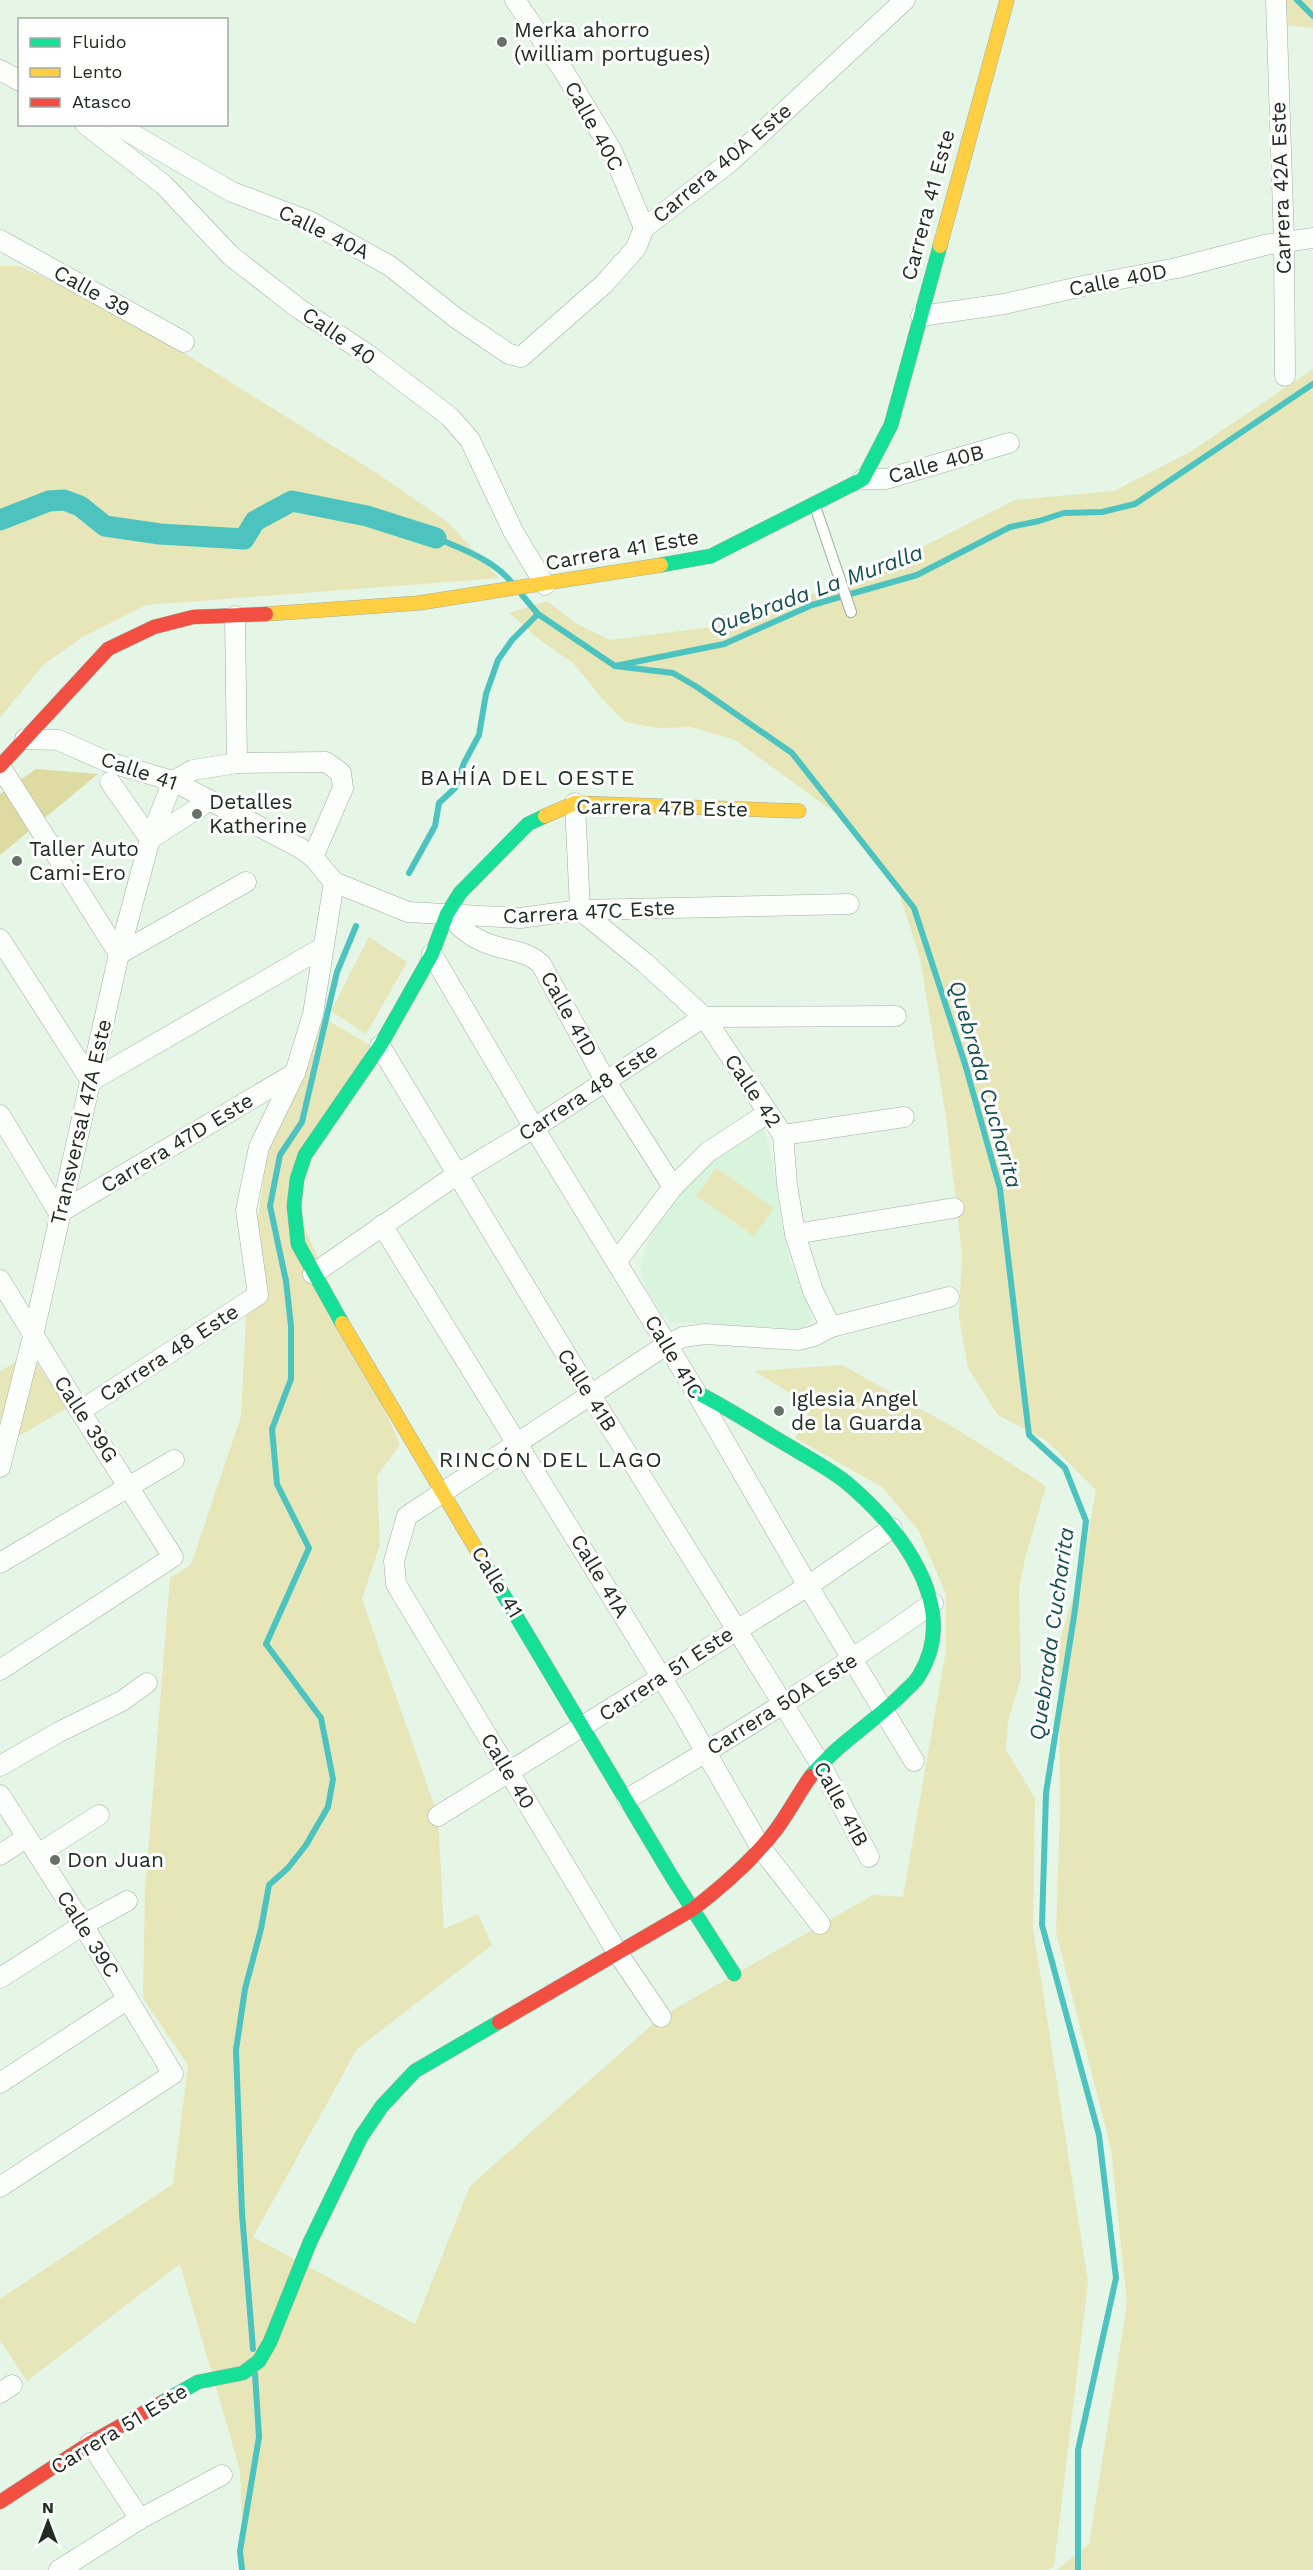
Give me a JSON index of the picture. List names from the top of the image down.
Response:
{
  "streets": {
    "street": [
      "Calle 40C",
      "Carrera 40A Este",
      "Carrera 42A Este",
      "Carrera 41 Este",
      "Calle 40A",
      "Calle 40D",
      "Calle 39",
      "Calle 40",
      "Calle 40B",
      "Calle 41",
      "Carrera 47B Este",
      "Carrera 47C Este",
      "Calle 41D",
      "Calle 42",
      "Carrera 48 Este",
      "Transversal 47A Este",
      "Carrera 47D Este",
      "Calle 41C",
      "Calle 41B",
      "Calle 39G",
      "Calle 41A",
      "Carrera 51 Este",
      "Carrera 50A Este",
      "Calle 39C"
    ]
  },
  "crossings": [
    ["Calle 40C", "Carrera 40A Este"],
    ["Carrera 40A Este", "Calle 40A"],
    ["Carrera 42A Este", "Calle 40D"],
    ["Carrera 41 Este", "Calle 40D"],
    ["Carrera 41 Este", "Calle 40"],
    ["Carrera 41 Este", "Calle 40B"],
    ["Carrera 41 Este", "Calle 41"],
    ["Calle 40", "Calle 41"],
    ["Calle 40", "Carrera 51 Este"],
    ["Calle 41", "Carrera 47C Este"],
    ["Calle 41", "Carrera 48 Este"],
    ["Calle 41", "Transversal 47A Este"],
    ["Calle 41", "Calle 41B"],
    ["Calle 41", "Carrera 51 Este"],
    ["Calle 41", "Carrera 50A Este"],
    ["Carrera 47B Este", "Carrera 47C Este"],
    ["Carrera 47B Este", "Calle 41D"],
    ["Carrera 47C Este", "Calle 41D"],
    ["Carrera 47C Este", "Calle 42"],
    ["Calle 41D", "Carrera 48 Este"],
    ["Calle 42", "Carrera 48 Este"],
    ["Carrera 48 Este", "Carrera 47D Este"],
    ["Carrera 48 Este", "Calle 41C"],
    ["Carrera 48 Este", "Calle 41B"],
    ["Carrera 48 Este", "Calle 39G"],
    ["Carrera 48 Este", "Calle 41A"],
    ["Transversal 47A Este", "Carrera 47D Este"],
    ["Transversal 47A Este", "Calle 39G"],
    ["Calle 41C", "Carrera 51 Este"],
    ["Calle 41C", "Carrera 50A Este"],
    ["Calle 41B", "Carrera 51 Este"],
    ["Calle 41B", "Carrera 50A Este"],
    ["Calle 41A", "Carrera 51 Este"],
    ["Calle 41A", "Carrera 50A Este"]
  ],
  "districts": ["BAHÍA DEL OESTE", "RINCÓN DEL LAGO"],
  "water": ["Quebrada La Muralla", "Quebrada Cucharita"],
  "places": [
    "Merka ahorro (william portugues)",
    "Detalles Katherine",
    "Taller Auto Cami-Ero",
    "Iglesia Angel de la Guarda",
    "Don Juan"
  ],
  "legend": ["Fluido", "Lento", "Atasco"],
  "north": "top"
}
